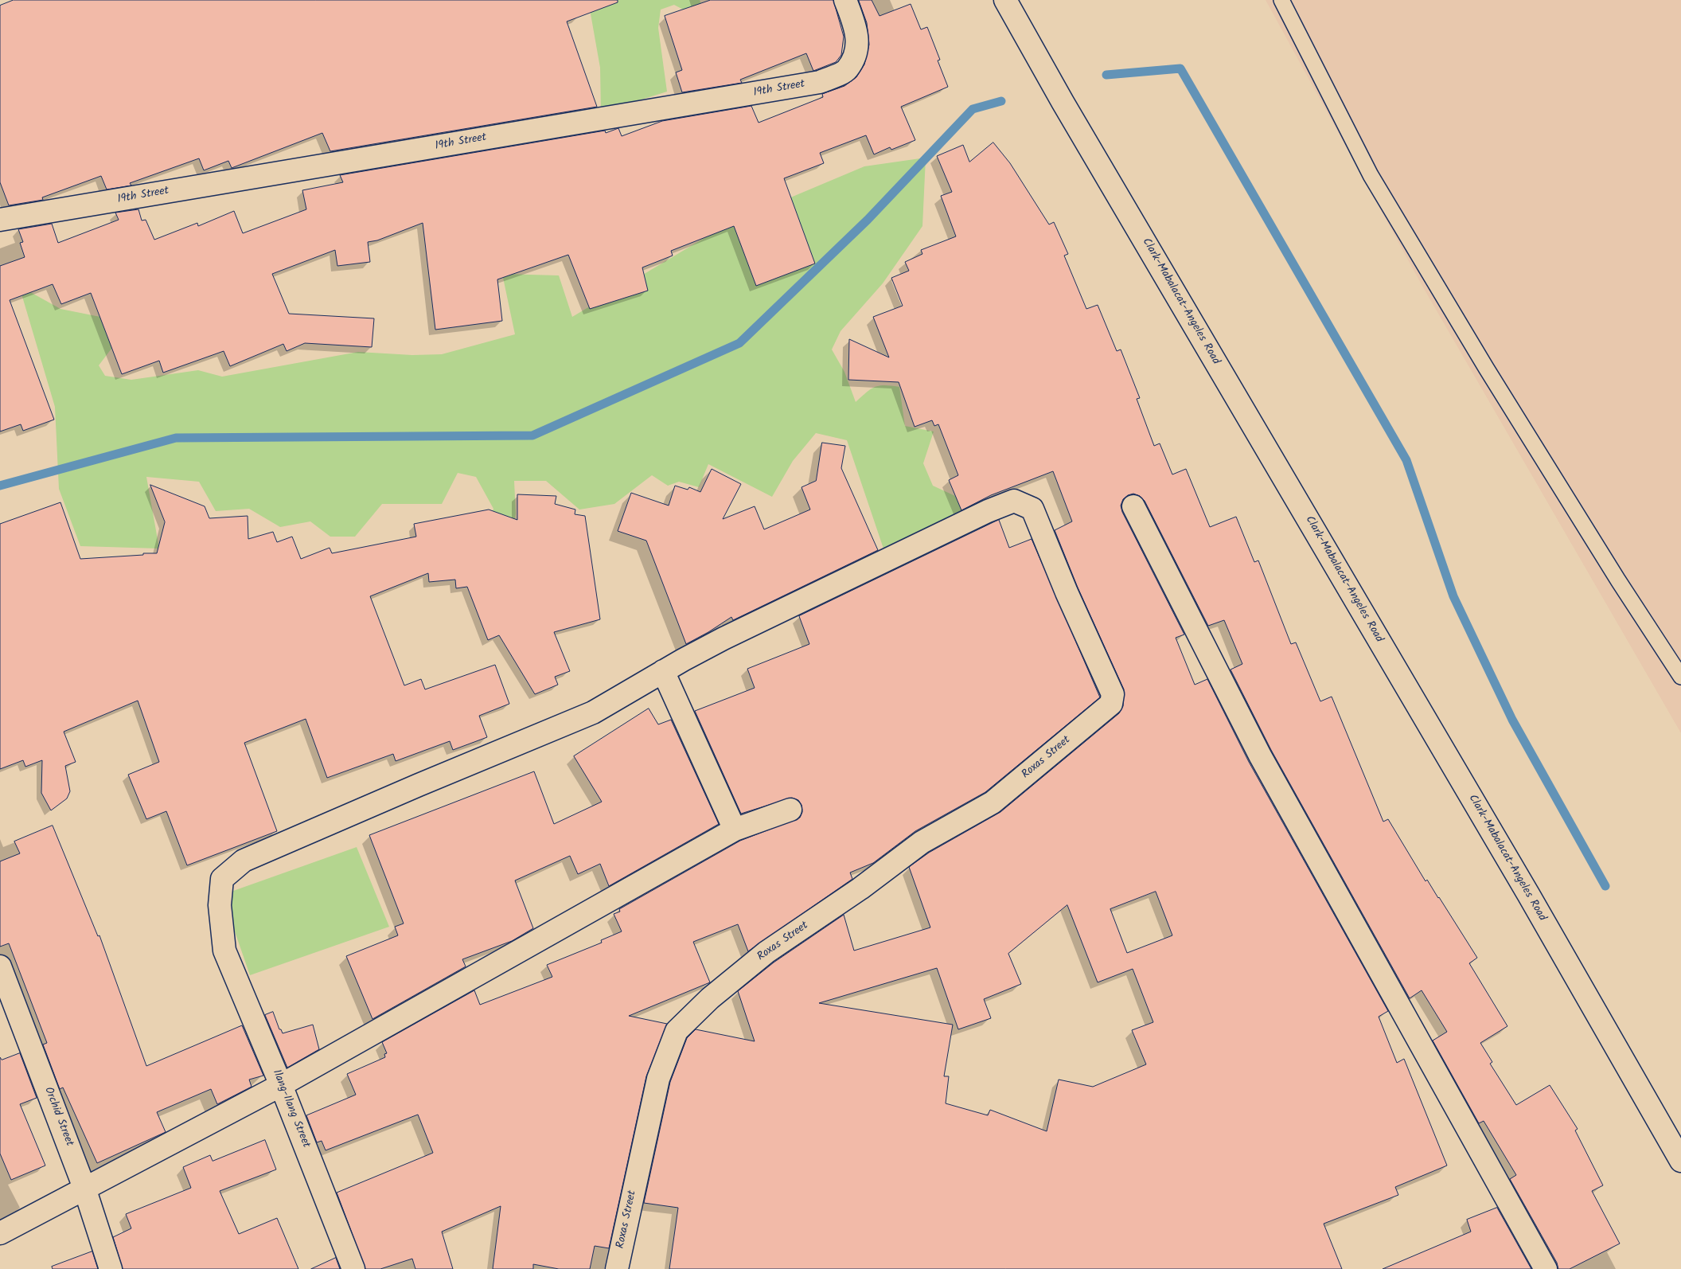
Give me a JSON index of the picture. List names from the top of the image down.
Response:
{
  "streets": {
    "street": [
      "19th Street",
      "Clark-Mabalacat-Angeles Road",
      "Roxas Street",
      "Ilang-Ilang Street",
      "Orchid Street"
    ]
  },
  "crossings": [
    ["Roxas Street", "Ilang-Ilang Street"]
  ]
}
